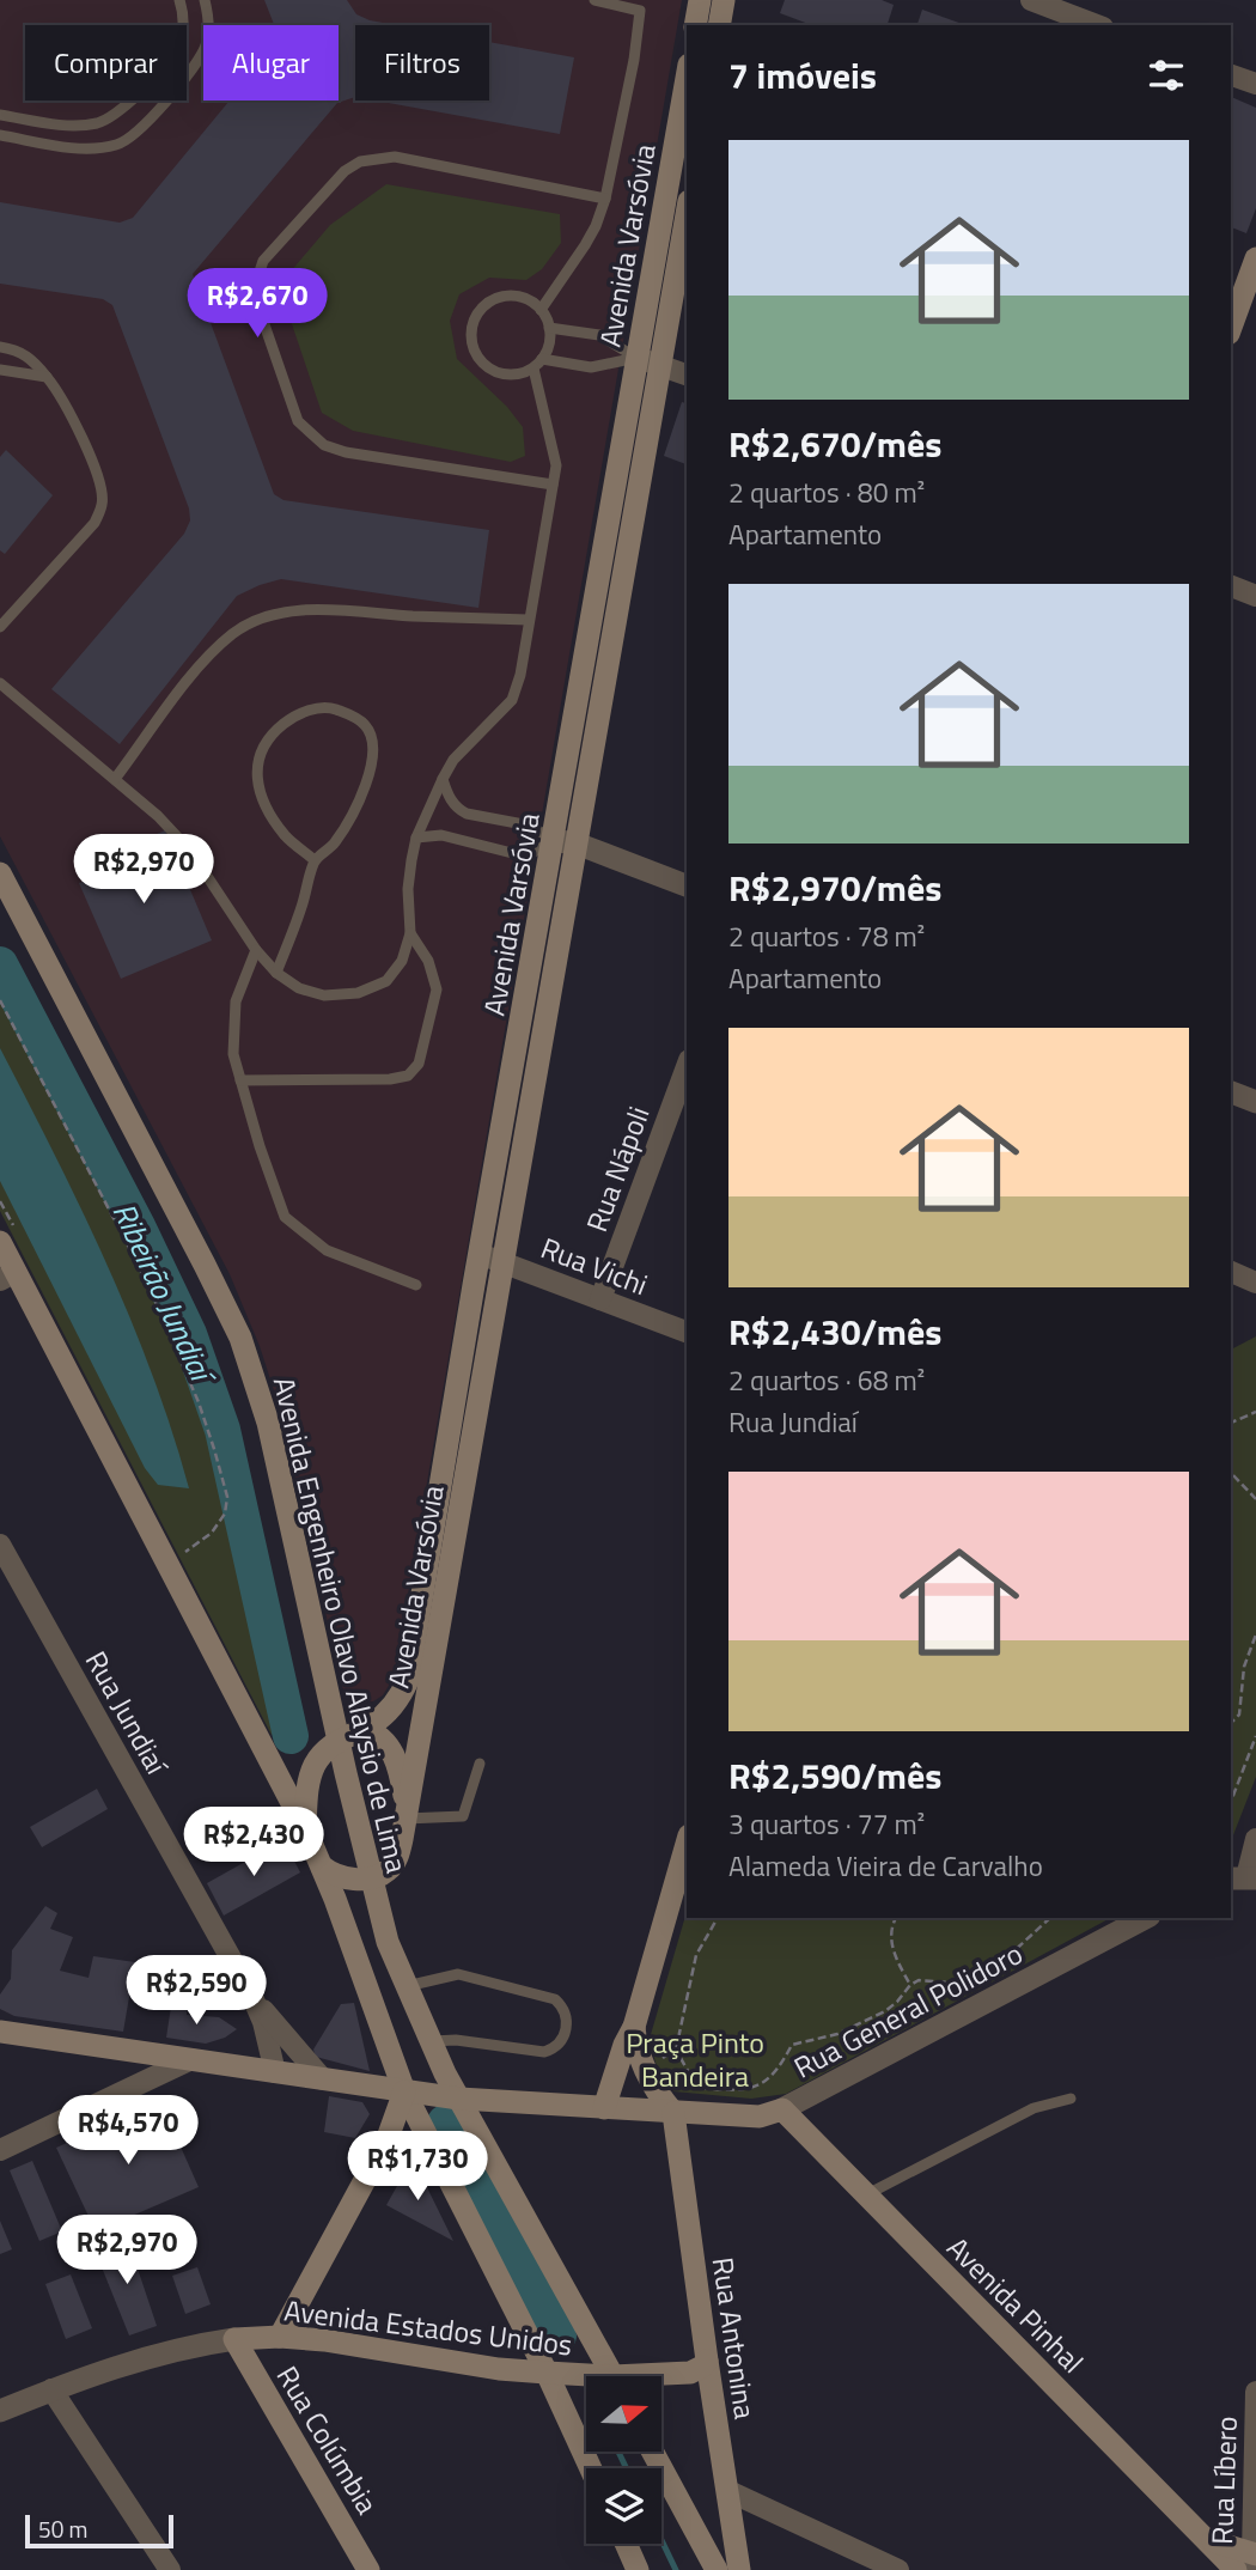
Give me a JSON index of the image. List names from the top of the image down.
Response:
{
  "streets": {
    "main road": [
      "Avenida Varsóvia",
      "Avenida Engenheiro Olavo Alaysio de Lima",
      "Avenida Pinhal",
      "Avenida Estados Unidos",
      "Rua Antonina",
      "Rua Colúmbia"
    ],
    "street": [
      "Rua Nápoli",
      "Rua Vichi",
      "Rua Jundiaí",
      "Rua General Polidoro",
      "Rua Líbero"
    ]
  },
  "crossings": [
    ["Avenida Varsóvia", "Rua Vichi"],
    ["Avenida Varsóvia", "Avenida Engenheiro Olavo Alaysio de Lima"],
    ["Rua Nápoli", "Rua Vichi"],
    ["Rua General Polidoro", "Avenida Pinhal"],
    ["Avenida Pinhal", "Rua Líbero"],
    ["Avenida Estados Unidos", "Rua Antonina"],
    ["Avenida Estados Unidos", "Rua Colúmbia"]
  ],
  "water": ["Ribeirão Jundiaí"],
  "parks": ["Praça Pinto Bandeira"],
  "scale_bar": "50 m",
  "north": "right",
  "page": {
    "chip": ["Comprar", "Alugar", "Filtros"],
    "heading": "7 imóveis",
    "list": [
      {
        "name": "R$2,670/mês",
        "note": "2 quartos · 80 m² · Apartamento"
      },
      {
        "name": "R$2,970/mês",
        "note": "2 quartos · 78 m² · Apartamento"
      },
      {
        "name": "R$2,430/mês",
        "note": "2 quartos · 68 m² · Rua Jundiaí"
      },
      {
        "name": "R$2,590/mês",
        "note": "3 quartos · 77 m² · Alameda Vieira de Carvalho"
      }
    ],
    "price": [
      "R$2,670",
      "R$2,970",
      "R$2,430",
      "R$2,590",
      "R$4,570",
      "R$1,730",
      "R$2,970"
    ],
    "scale": "50 m"
  }
}
